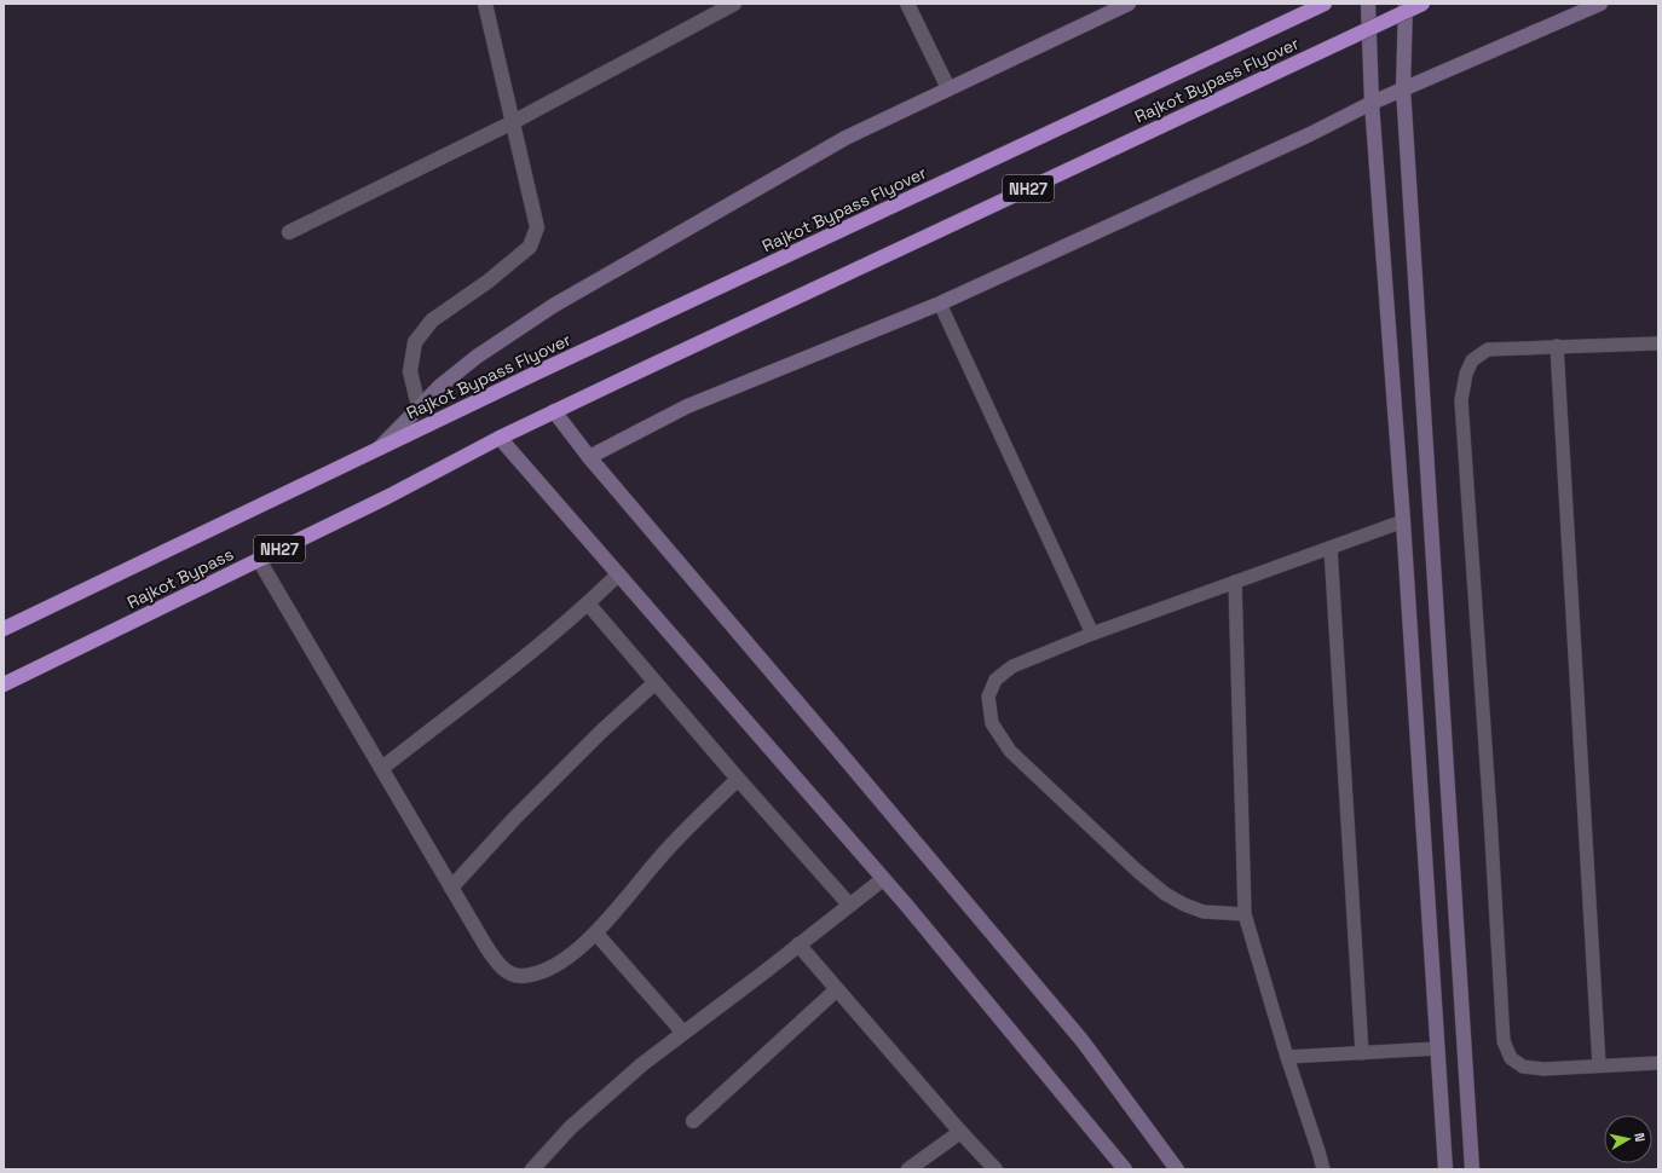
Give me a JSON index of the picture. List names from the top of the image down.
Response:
{
  "streets": {
    "highway": ["Rajkot Bypass Flyover", "NH27", "Rajkot Bypass"]
  },
  "crossings": [
    ["Rajkot Bypass Flyover", "Rajkot Bypass"]
  ],
  "north": "right"
}
